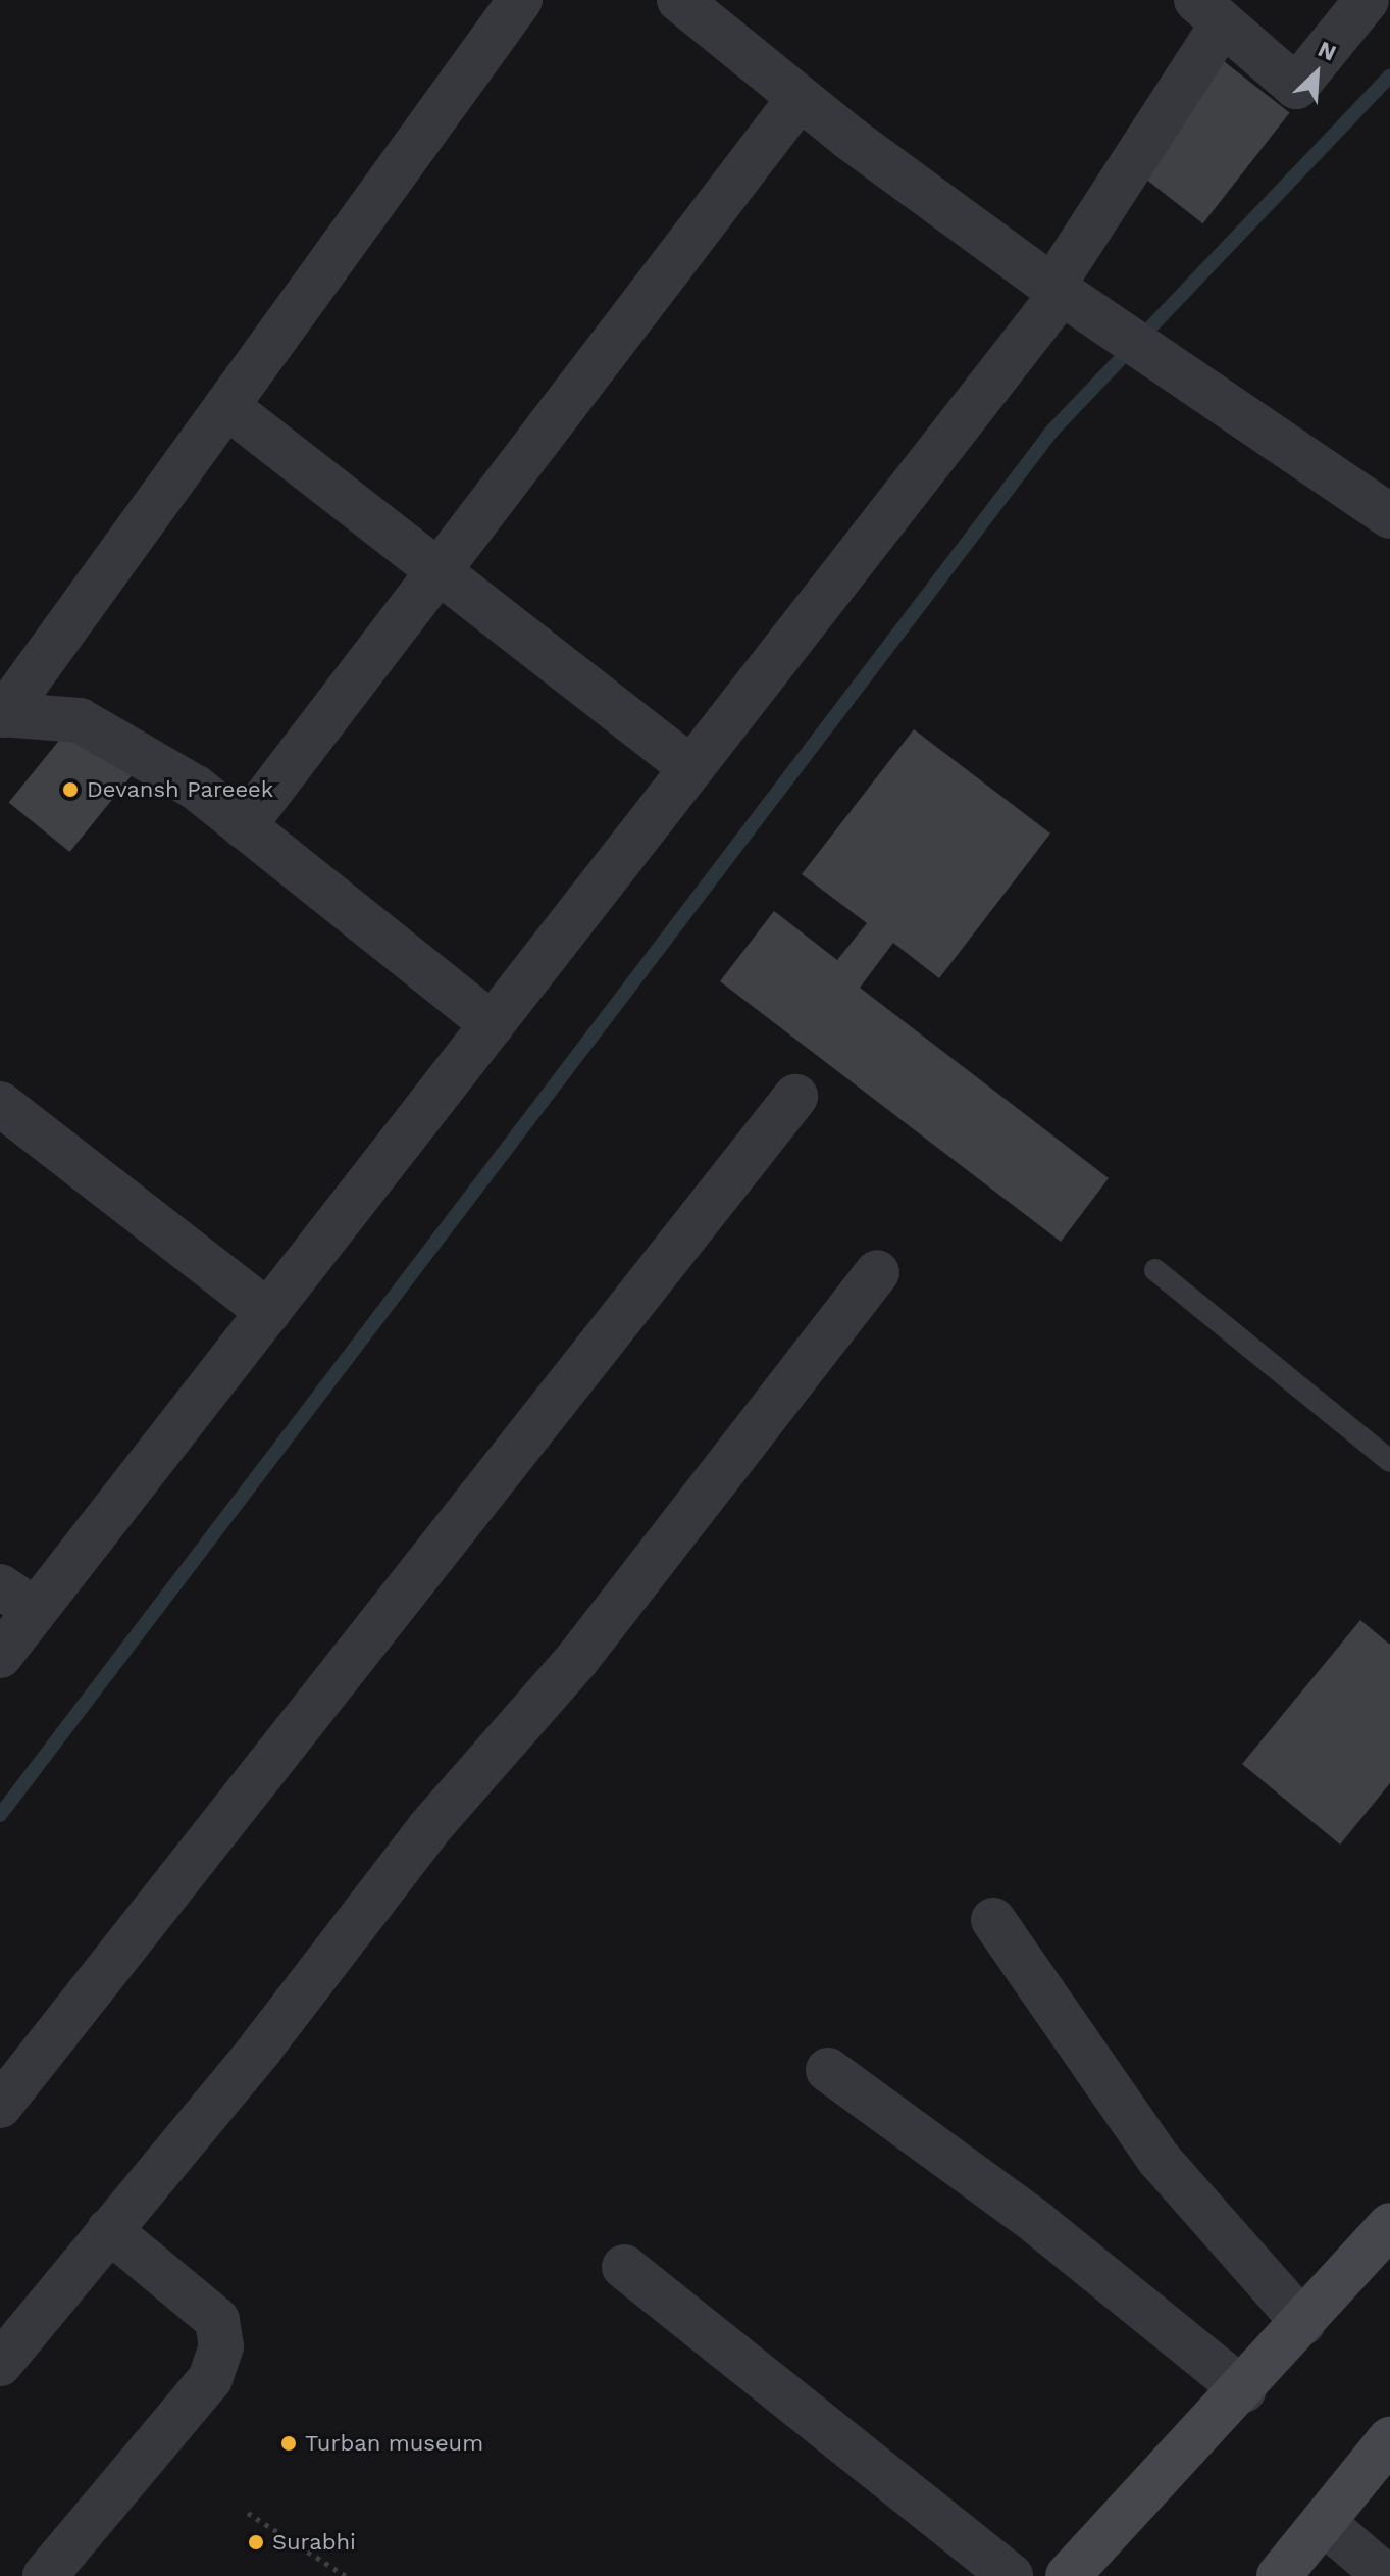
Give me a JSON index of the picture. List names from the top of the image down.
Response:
{
  "places": ["Devansh Pareeek", "Turban museum", "Surabhi"],
  "north": "top right"
}
